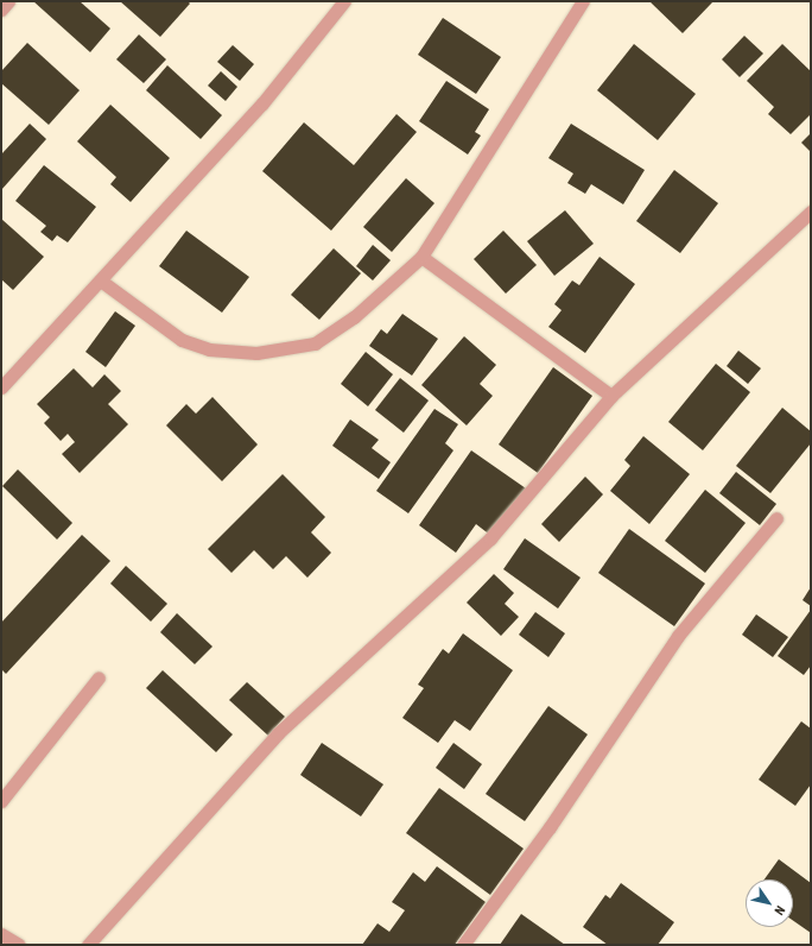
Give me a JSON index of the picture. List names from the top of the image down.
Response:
{
  "north": "bottom right"
}
